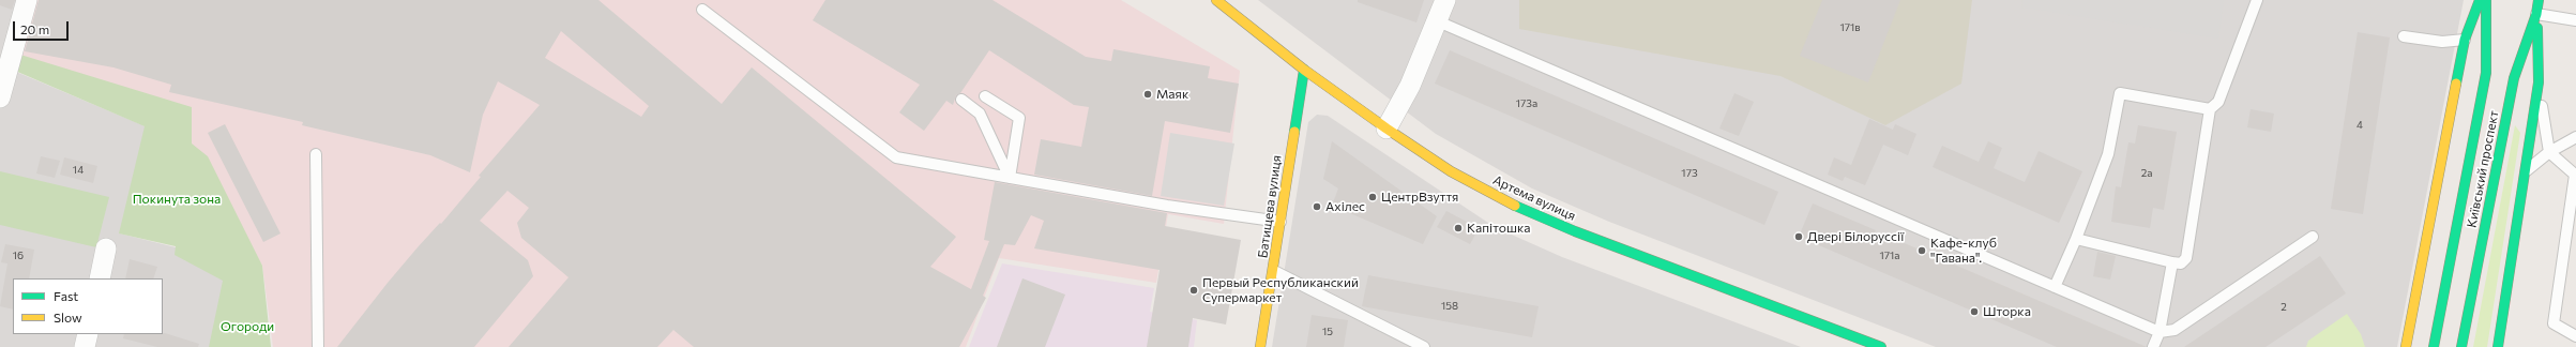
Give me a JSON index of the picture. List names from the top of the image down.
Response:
{
  "streets": {
    "main road": ["Київський проспект", "Артема вулиця", "Батищева вулиця"]
  },
  "crossings": [
    ["Артема вулиця", "Батищева вулиця"]
  ],
  "parks": ["Покинута зона", "Огороди"],
  "places": [
    "Маяк",
    "ЦентрВзуття",
    "Ахілес",
    "Капітошка",
    "Двері Білоруссії",
    "Кафе-клуб \"Гавана\".",
    "Первый Республиканский Супермаркет",
    "Шторка"
  ],
  "house_numbers": [
    "171в",
    "173а",
    "4",
    "14",
    "173",
    "2а",
    "16",
    "171а",
    "158",
    "2",
    "15"
  ],
  "legend": ["Fast", "Slow"],
  "scale_bar": "20 m"
}
